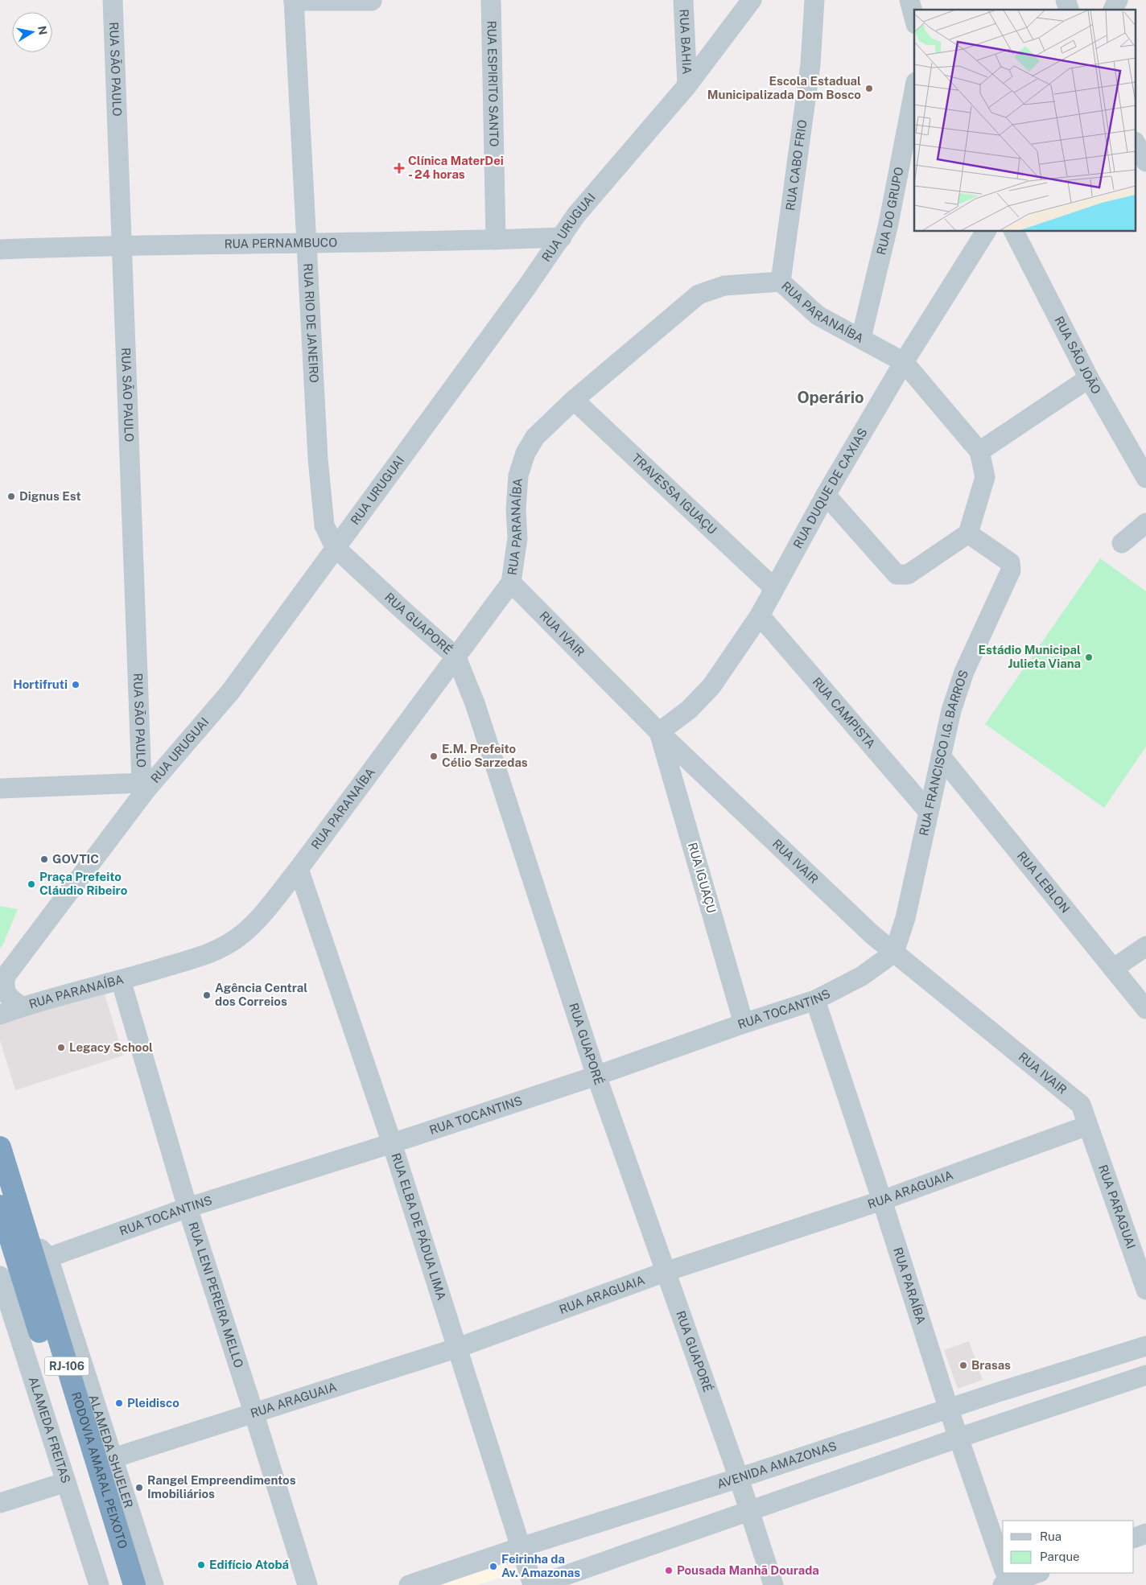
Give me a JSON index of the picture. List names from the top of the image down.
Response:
{
  "streets": {
    "highway": ["RJ-106", "RODOVIA AMARAL PEIXOTO"],
    "street": [
      "RUA BAHIA",
      "RUA SÃO PAULO",
      "RUA ESPIRITO SANTO",
      "RUA CABO FRIO",
      "RUA DO GRUPO",
      "RUA URUGUAI",
      "RUA PERNAMBUCO",
      "RUA PARANAÍBA",
      "RUA RIO DE JANEIRO",
      "RUA SÃO JOÃO",
      "RUA DUQUE DE CAXIAS",
      "TRAVESSA IGUAÇU",
      "RUA GUAPORÉ",
      "RUA IVAIR",
      "RUA CAMPISTA",
      "RUA FRANCISCO I.G. BARROS",
      "RUA IGUAÇU",
      "RUA LEBLON",
      "RUA TOCANTINS",
      "RUA ARAGUAIA",
      "RUA PARAGUAI",
      "RUA ELBA DE PÁDUA LIMA",
      "RUA PARAÍBA",
      "RUA LENI PEREIRA MELLO",
      "ALAMEDA FREITAS",
      "ALAMEDA SHUELER",
      "AVENIDA AMAZONAS"
    ]
  },
  "crossings": [
    ["RUA BAHIA", "RUA URUGUAI"],
    ["RUA SÃO PAULO", "RUA URUGUAI"],
    ["RUA SÃO PAULO", "RUA PERNAMBUCO"],
    ["RUA ESPIRITO SANTO", "RUA PERNAMBUCO"],
    ["RUA CABO FRIO", "RUA PARANAÍBA"],
    ["RUA DO GRUPO", "RUA PARANAÍBA"],
    ["RUA URUGUAI", "RUA PERNAMBUCO"],
    ["RUA URUGUAI", "RUA RIO DE JANEIRO"],
    ["RUA URUGUAI", "RUA GUAPORÉ"],
    ["RUA PERNAMBUCO", "RUA RIO DE JANEIRO"],
    ["RUA PARANAÍBA", "RUA DUQUE DE CAXIAS"],
    ["RUA PARANAÍBA", "TRAVESSA IGUAÇU"],
    ["RUA PARANAÍBA", "RUA GUAPORÉ"],
    ["RUA PARANAÍBA", "RUA IVAIR"],
    ["RUA PARANAÍBA", "RUA ELBA DE PÁDUA LIMA"],
    ["RUA PARANAÍBA", "RUA LENI PEREIRA MELLO"],
    ["RUA RIO DE JANEIRO", "RUA GUAPORÉ"],
    ["RUA DUQUE DE CAXIAS", "TRAVESSA IGUAÇU"],
    ["RUA DUQUE DE CAXIAS", "RUA IVAIR"],
    ["RUA DUQUE DE CAXIAS", "RUA CAMPISTA"],
    ["RUA DUQUE DE CAXIAS", "RUA IGUAÇU"],
    ["RUA GUAPORÉ", "RUA TOCANTINS"],
    ["RUA GUAPORÉ", "RUA ARAGUAIA"],
    ["RUA GUAPORÉ", "AVENIDA AMAZONAS"],
    ["RUA IVAIR", "RUA FRANCISCO I.G. BARROS"],
    ["RUA IVAIR", "RUA IGUAÇU"],
    ["RUA IVAIR", "RUA TOCANTINS"],
    ["RUA IVAIR", "RUA ARAGUAIA"],
    ["RUA IVAIR", "RUA PARAGUAI"],
    ["RUA CAMPISTA", "RUA FRANCISCO I.G. BARROS"],
    ["RUA FRANCISCO I.G. BARROS", "RUA LEBLON"],
    ["RUA FRANCISCO I.G. BARROS", "RUA TOCANTINS"],
    ["RUA IGUAÇU", "RUA TOCANTINS"],
    ["RUA TOCANTINS", "RUA ELBA DE PÁDUA LIMA"],
    ["RUA TOCANTINS", "RUA PARAÍBA"],
    ["RUA TOCANTINS", "RUA LENI PEREIRA MELLO"],
    ["RUA TOCANTINS", "ALAMEDA SHUELER"],
    ["RUA ARAGUAIA", "RUA PARAGUAI"],
    ["RUA ARAGUAIA", "RUA ELBA DE PÁDUA LIMA"],
    ["RUA ARAGUAIA", "RUA PARAÍBA"],
    ["RUA ARAGUAIA", "RUA LENI PEREIRA MELLO"],
    ["RUA ARAGUAIA", "ALAMEDA SHUELER"],
    ["RUA ELBA DE PÁDUA LIMA", "AVENIDA AMAZONAS"],
    ["RUA PARAÍBA", "AVENIDA AMAZONAS"],
    ["ALAMEDA SHUELER", "RODOVIA AMARAL PEIXOTO"]
  ],
  "districts": ["Operário"],
  "places": {
    "other": [
      "Escola Estadual Municipalizada Dom Bosco",
      "Dignus Est",
      "Estádio Municipal Julieta Viana",
      "Hortifruti",
      "E.M. Prefeito Célio Sarzedas",
      "GOVTIC",
      "Praça Prefeito Cláudio Ribeiro",
      "Agência Central dos Correios",
      "Legacy School",
      "Brasas",
      "Pleidisco",
      "Rangel Empreendimentos Imobiliários",
      "Edifício Atobá",
      "Feirinha da Av. Amazonas",
      "Pousada Manhã Dourada"
    ],
    "health": ["Clínica MaterDei - 24 horas"]
  },
  "legend": ["Rua", "Parque"],
  "north": "right"
}
